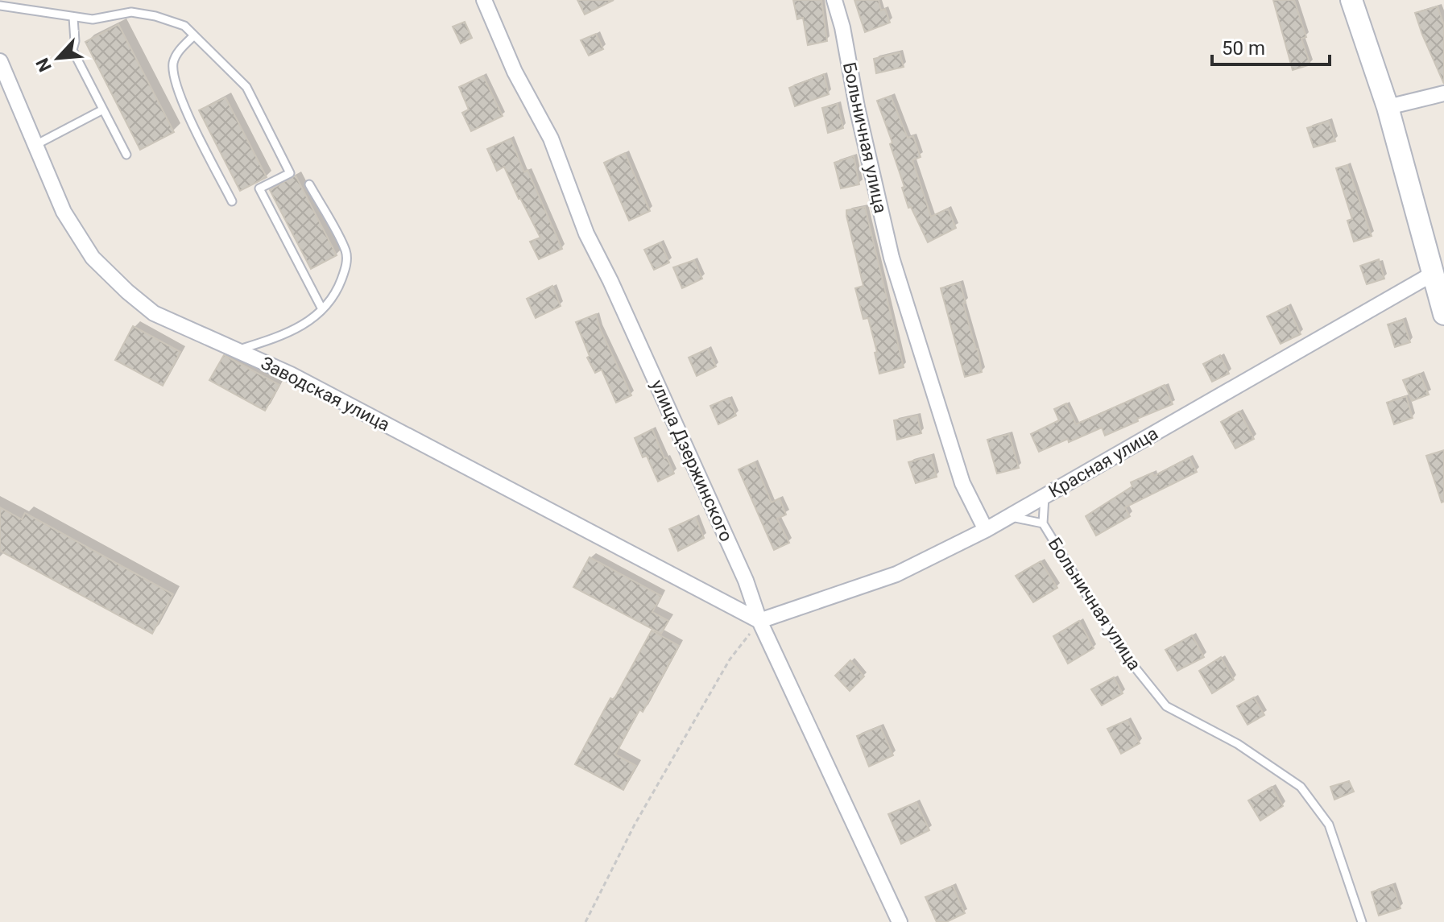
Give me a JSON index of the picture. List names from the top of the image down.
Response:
{
  "streets": {
    "street": [
      "Больничная улица",
      "Заводская улица",
      "улица Дзержинского",
      "Красная улица"
    ]
  },
  "crossings": [
    ["Больничная улица", "Красная улица"],
    ["Заводская улица", "улица Дзержинского"],
    ["Заводская улица", "Красная улица"],
    ["улица Дзержинского", "Красная улица"]
  ],
  "scale_bar": "50 m",
  "north": "bottom left"
}
